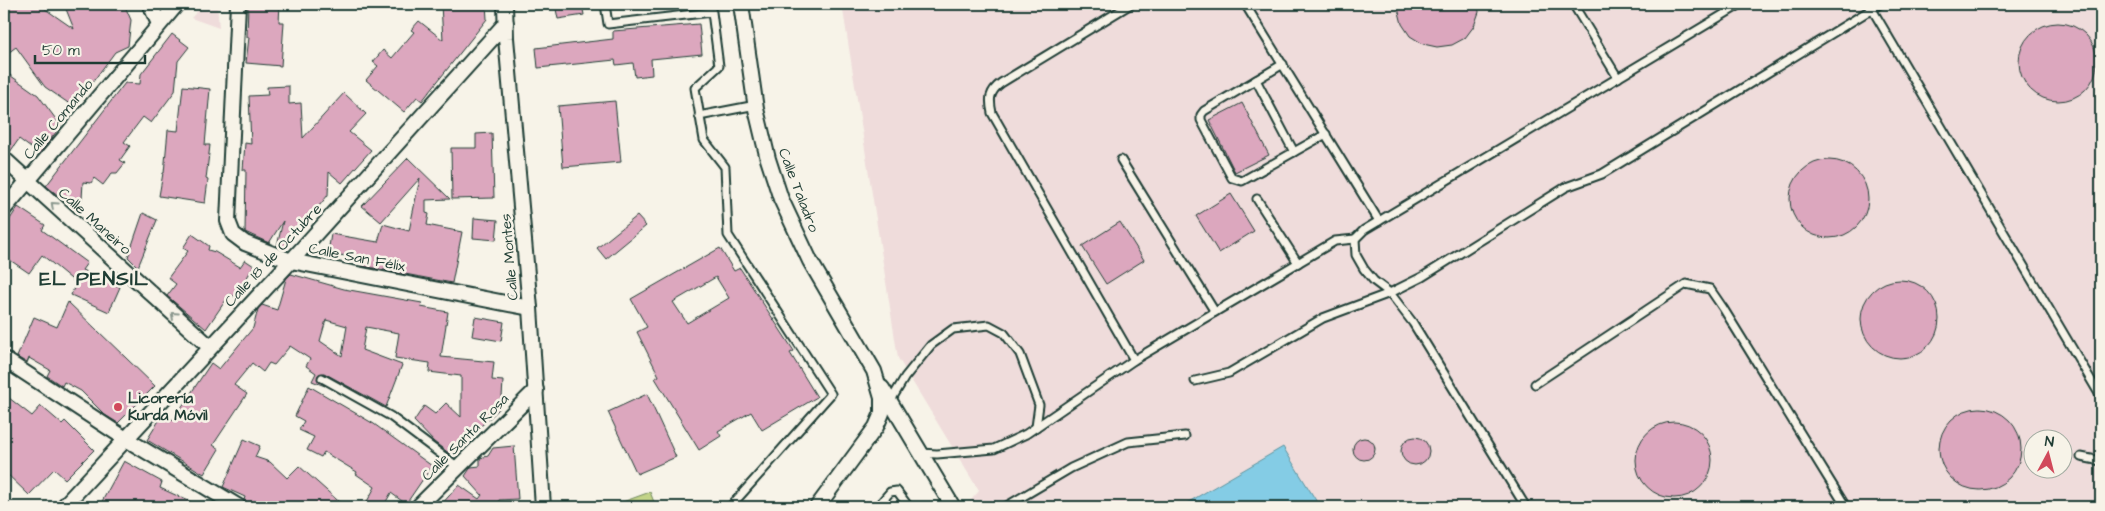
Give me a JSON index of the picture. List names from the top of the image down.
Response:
{
  "streets": {
    "street": [
      "Calle Comando",
      "Calle Taladro",
      "Calle Maneiro",
      "Calle 18 de Octubre",
      "Calle San Félix",
      "Calle Montes",
      "Calle Santa Rosa"
    ]
  },
  "crossings": [
    ["Calle Comando", "Calle Maneiro"],
    ["Calle Maneiro", "Calle 18 de Octubre"],
    ["Calle 18 de Octubre", "Calle San Félix"],
    ["Calle 18 de Octubre", "Calle Montes"],
    ["Calle San Félix", "Calle Montes"],
    ["Calle Montes", "Calle Santa Rosa"]
  ],
  "one_way": ["Calle Maneiro"],
  "districts": ["EL PENSIL"],
  "places": ["Licorería Kurda Móvil"],
  "scale_bar": "50 m",
  "north": "top"
}
